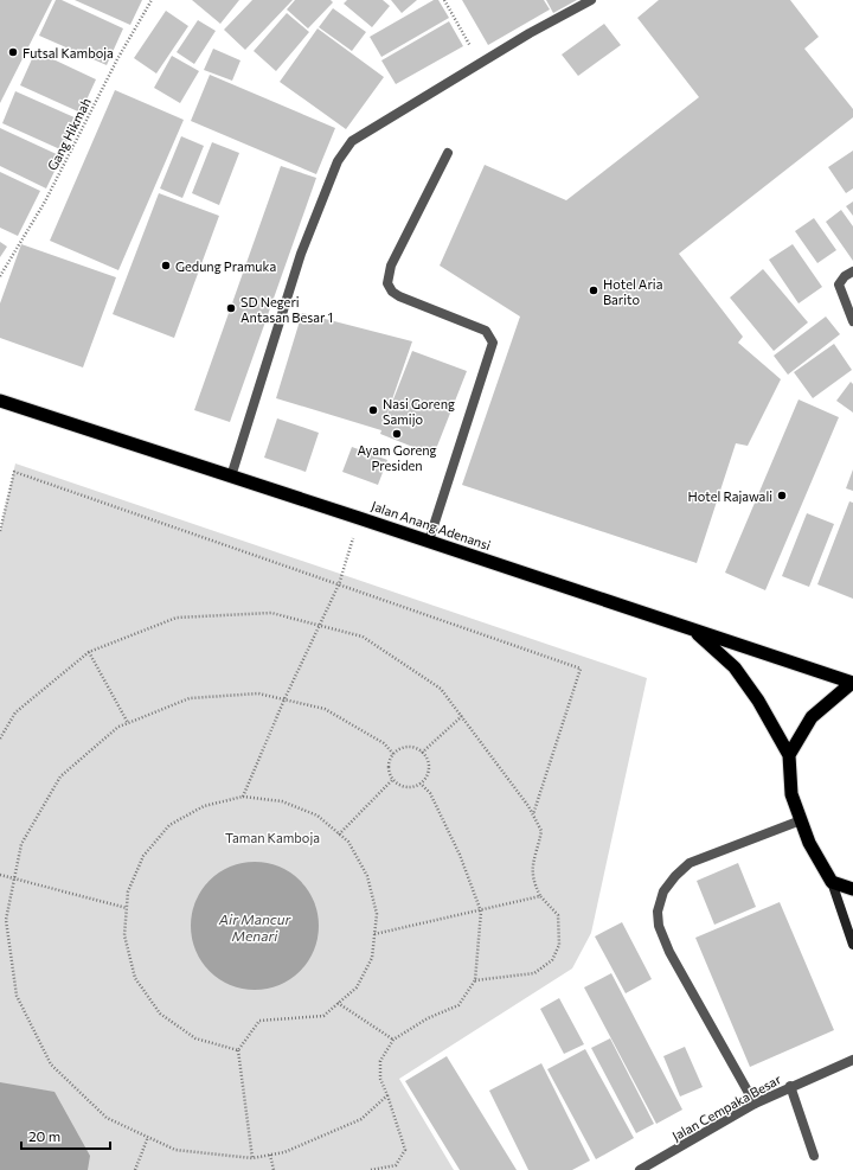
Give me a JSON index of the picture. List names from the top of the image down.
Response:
{
  "streets": {
    "highway": ["Jalan Anang Adenansi"],
    "street": ["Jalan Cempaka Besar"],
    "path": ["Gang Hikmah"]
  },
  "water": ["Air Mancur Menari"],
  "parks": ["Taman Kamboja"],
  "places": [
    "Futsal Kamboja",
    "Gedung Pramuka",
    "Hotel Aria Barito",
    "SD Negeri Antasan Besar 1",
    "Nasi Goreng Samijo",
    "Ayam Goreng Presiden",
    "Hotel Rajawali"
  ],
  "scale_bar": "20 m"
}
